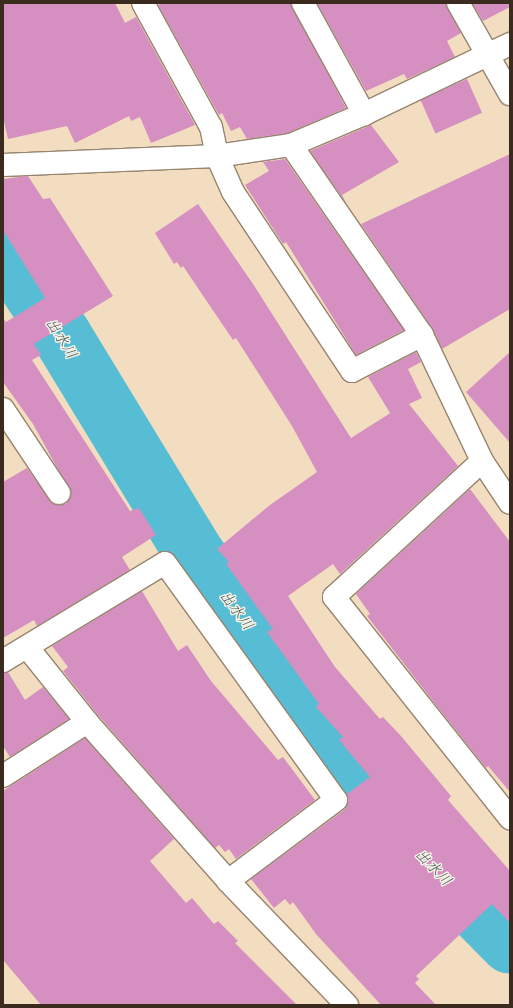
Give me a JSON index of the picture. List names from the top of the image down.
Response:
{
  "water": ["出水川"]
}
